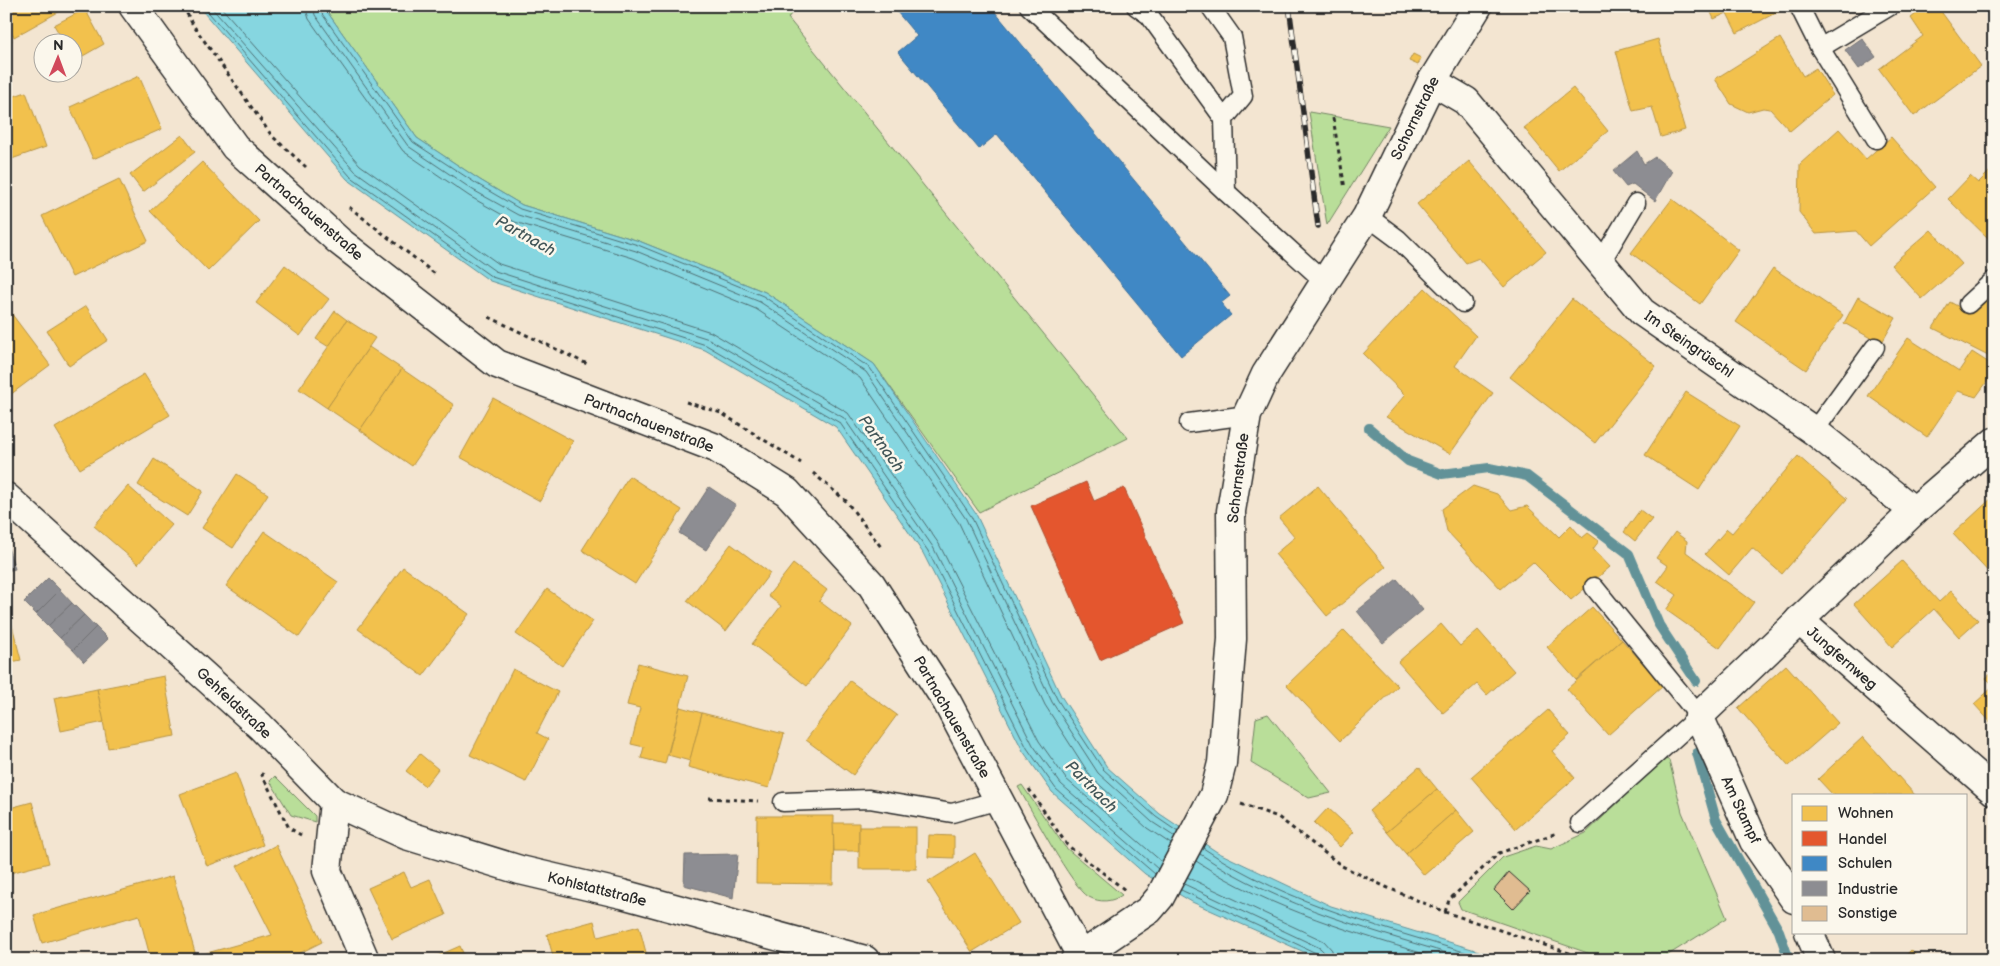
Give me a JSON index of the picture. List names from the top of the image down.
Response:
{
  "streets": {
    "street": [
      "Schornstraße",
      "Partnachauenstraße",
      "Im Steingrüschl",
      "Jungfernweg",
      "Gehfeldstraße",
      "Am Stampf",
      "Kohlstattstraße"
    ]
  },
  "crossings": [
    ["Schornstraße", "Partnachauenstraße"],
    ["Schornstraße", "Im Steingrüschl"],
    ["Im Steingrüschl", "Jungfernweg"],
    ["Gehfeldstraße", "Kohlstattstraße"]
  ],
  "water": ["Partnach"],
  "legend": [
    "Wohnen",
    "Handel",
    "Schulen",
    "Industrie",
    "Sonstige"
  ],
  "north": "top"
}
